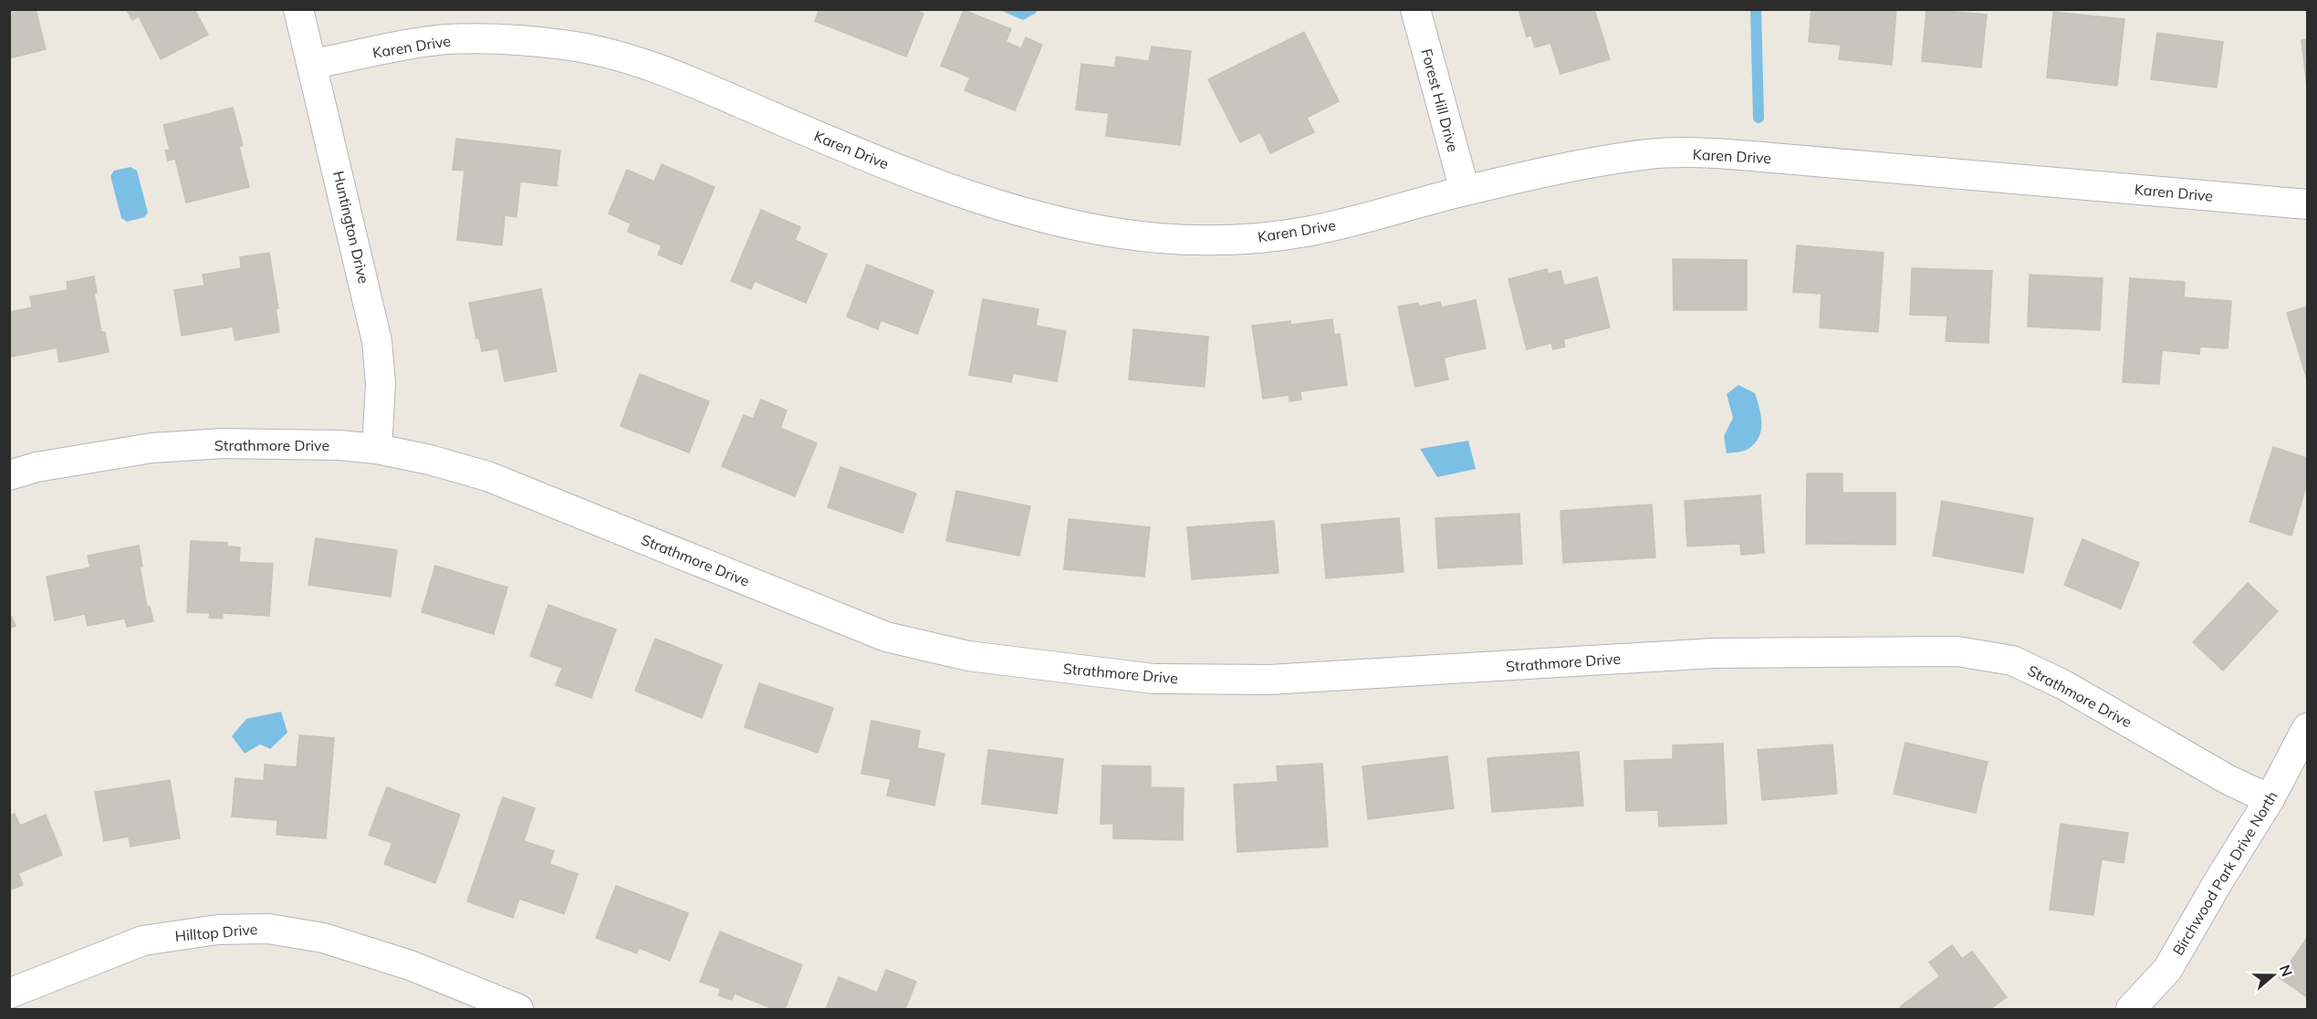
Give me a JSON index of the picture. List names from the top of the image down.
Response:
{
  "streets": {
    "street": [
      "Karen Drive",
      "Forest Hill Drive",
      "Huntington Drive",
      "Strathmore Drive",
      "Birchwood Park Drive North",
      "Hilltop Drive"
    ]
  },
  "crossings": [
    ["Karen Drive", "Forest Hill Drive"],
    ["Karen Drive", "Huntington Drive"],
    ["Huntington Drive", "Strathmore Drive"],
    ["Strathmore Drive", "Birchwood Park Drive North"]
  ],
  "north": "right"
}
